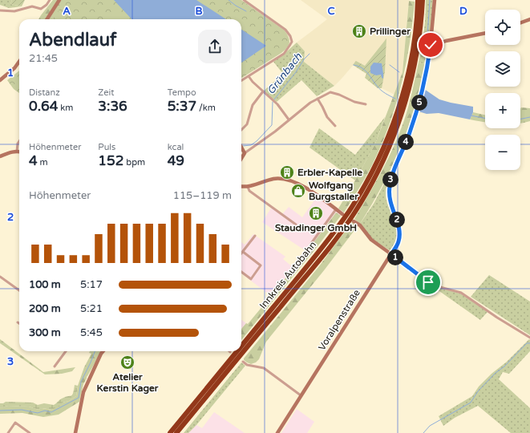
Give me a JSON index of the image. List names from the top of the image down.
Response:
{
  "streets": {
    "highway": ["Innkreis Autobahn"],
    "street": ["Voralpenstraße"]
  },
  "water": ["Grünbach"],
  "places": {
    "building": ["Prillinger", "Erbler-Kapelle", "Staudinger GmbH"],
    "shop": ["Wolfgang Burgstaller"],
    "theatre": ["Atelier Kerstin Kager"]
  },
  "page": {
    "map_buttons": ["+", "−"],
    "heading": ["Abendlauf", "21:45"],
    "stats": [
      ["Distanz", "0.64 km"],
      ["Zeit", "3:36"],
      ["Tempo", "5:37 /km"],
      ["Höhenmeter", "4 m"],
      ["Puls", "152 bpm"],
      ["kcal", "49"]
    ],
    "pins": [
      "5",
      "4",
      "3",
      "2",
      "1"
    ],
    "chart": ["Höhenmeter", "115–119 m"],
    "list": [
      {
        "name": "100 m",
        "note": "5:17"
      },
      {
        "name": "200 m",
        "note": "5:21"
      },
      {
        "name": "300 m",
        "note": "5:45"
      }
    ]
  },
  "grid": {
    "columns": [
      "A",
      "B",
      "C",
      "D"
    ],
    "rows": ["1", "2", "3"]
  }
}
